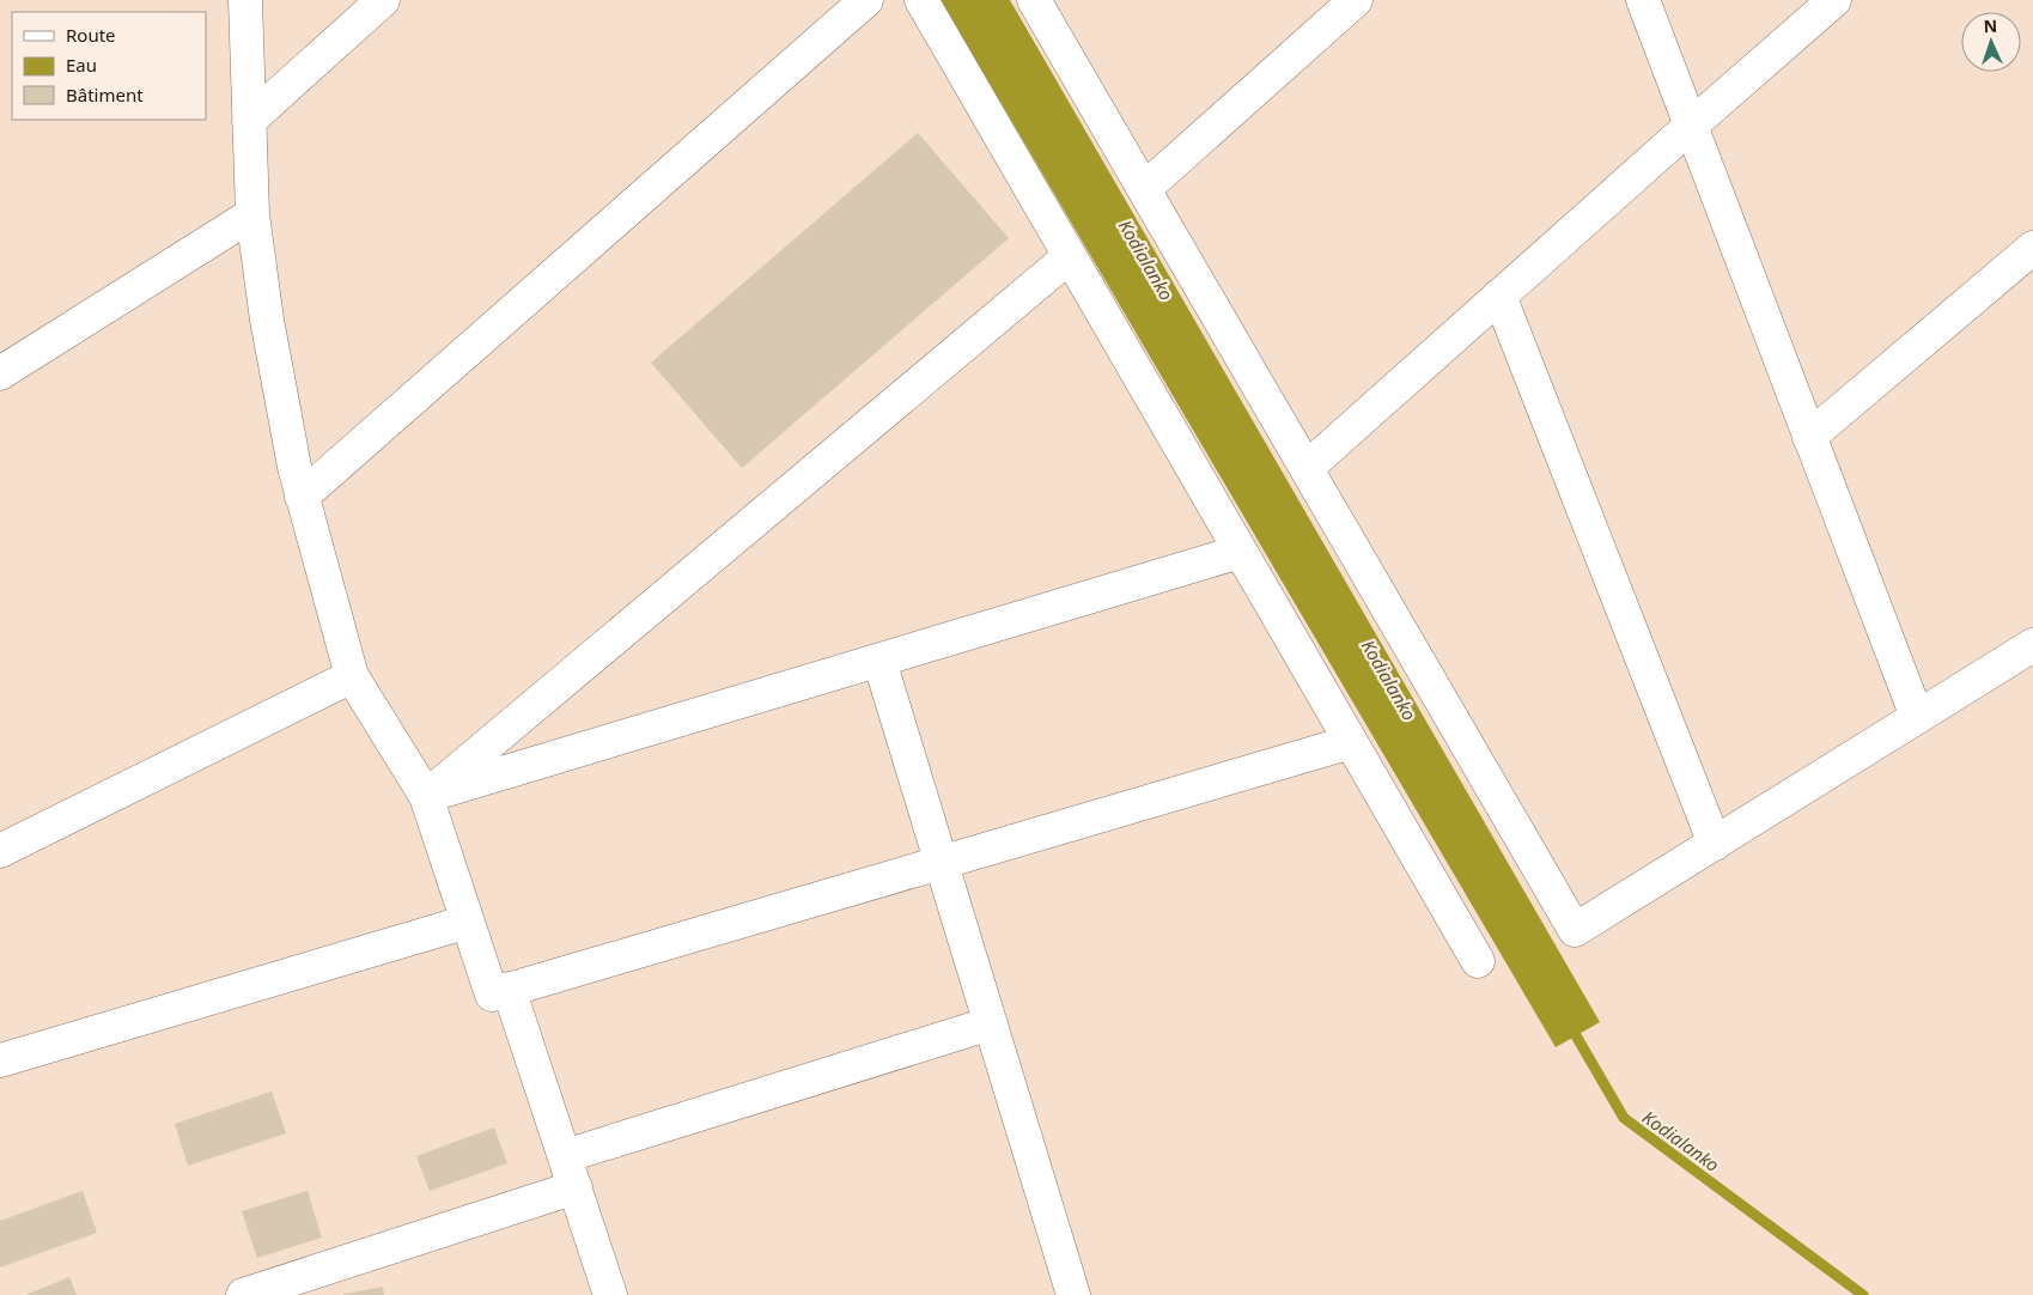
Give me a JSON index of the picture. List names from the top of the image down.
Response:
{
  "water": ["Kodialanko"],
  "legend": ["Route", "Eau", "Bâtiment"],
  "north": "top"
}
